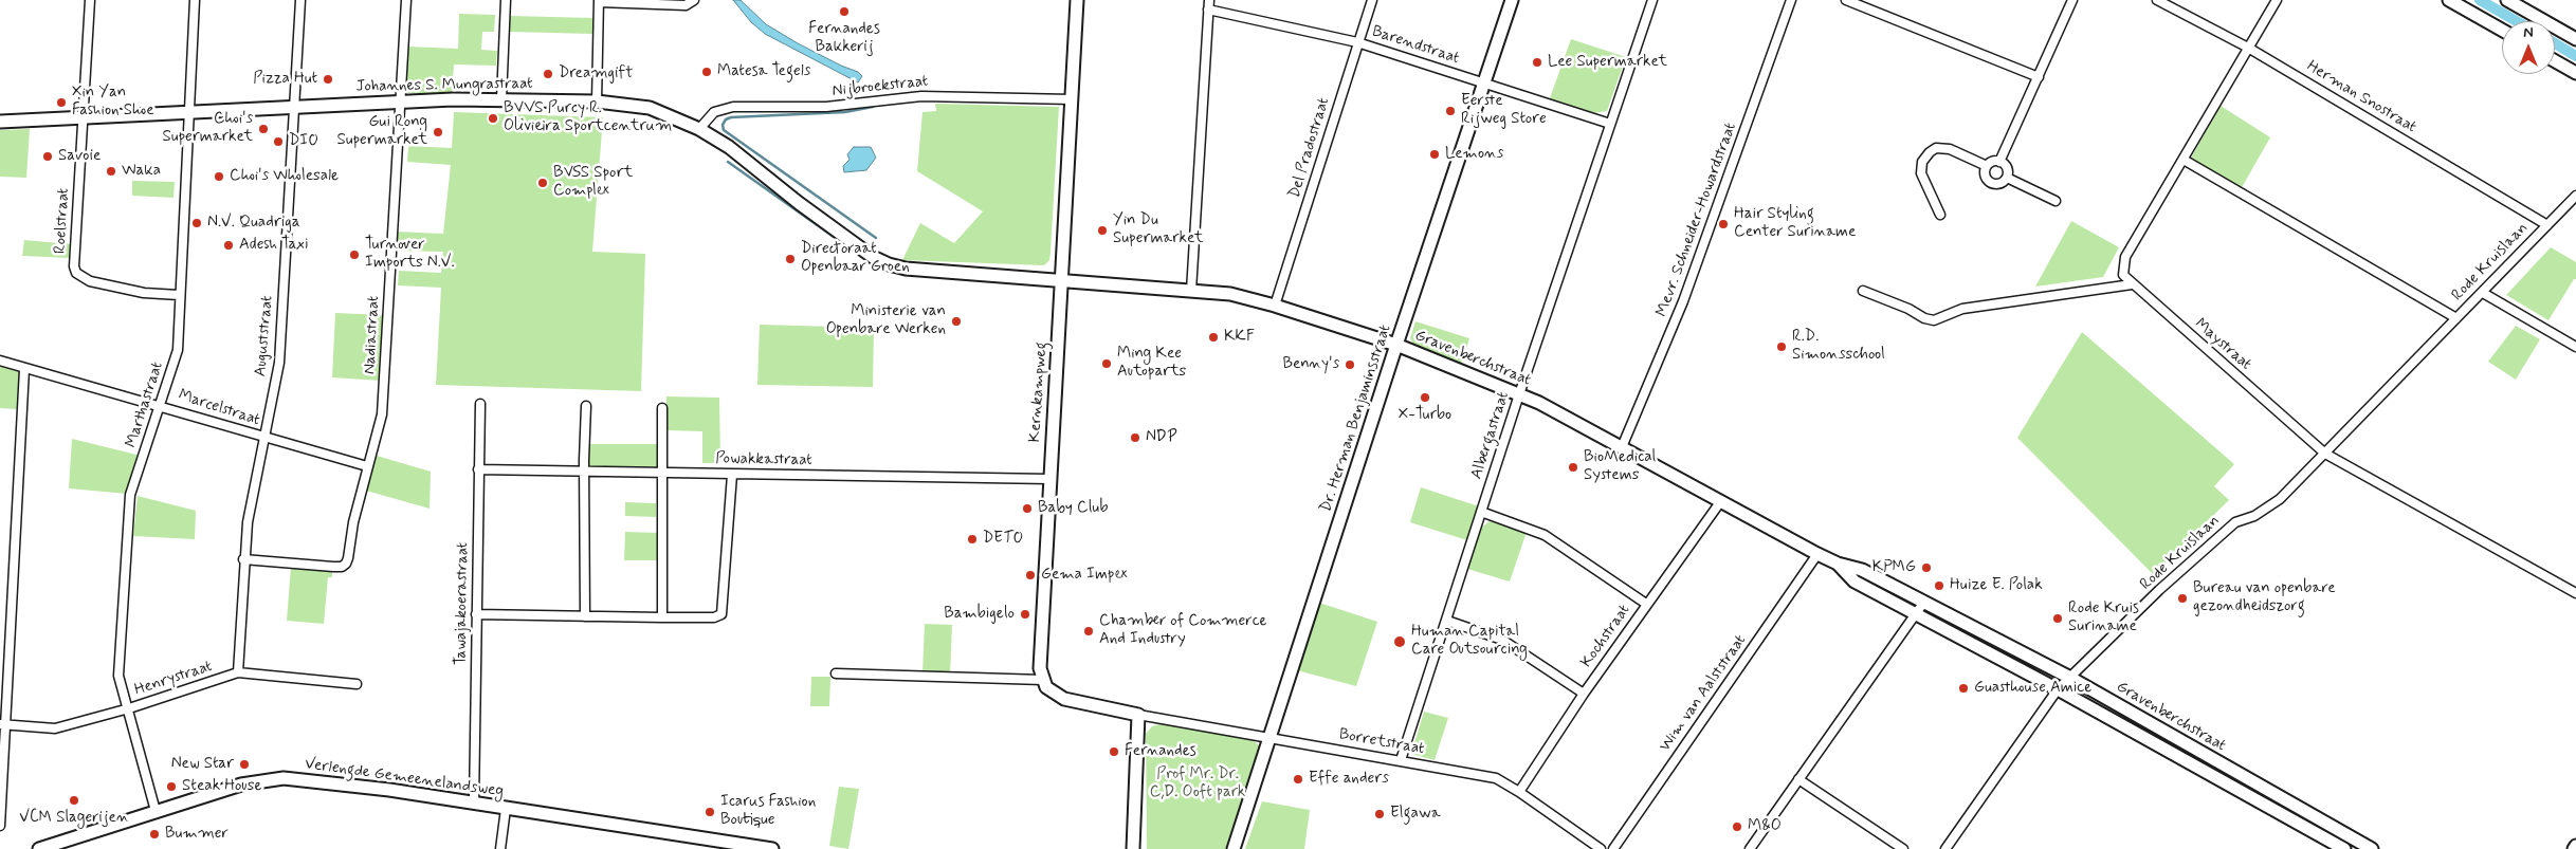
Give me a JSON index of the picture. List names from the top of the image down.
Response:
{
  "streets": {
    "street": [
      "Barendstraat",
      "Johannes S. Mungrastraat",
      "Nijbroekstraat",
      "Herman Snostraat",
      "Del Pradostraat",
      "Mevr. Schneider-Howardstraat",
      "Roelstraat",
      "Rode Kruislaan",
      "Nadiastraat",
      "Auguststraat",
      "Maystraat",
      "Gravenberchstraat",
      "Kernkampweg",
      "Marthastraat",
      "Marcelstraat",
      "Dr. Herman Benjaminsstraat",
      "Albergastraat",
      "Powakkastraat",
      "Tawajakoerastraat",
      "Kochstraat",
      "Henrystraat",
      "Wim van Aalststraat",
      "Borretstraat",
      "Verlengde Gemeenelandsweg"
    ]
  },
  "crossings": [
    ["Barendstraat", "Del Pradostraat"],
    ["Barendstraat", "Dr. Herman Benjaminsstraat"],
    ["Barendstraat", "Albergastraat"],
    ["Johannes S. Mungrastraat", "Nijbroekstraat"],
    ["Johannes S. Mungrastraat", "Roelstraat"],
    ["Johannes S. Mungrastraat", "Nadiastraat"],
    ["Johannes S. Mungrastraat", "Auguststraat"],
    ["Johannes S. Mungrastraat", "Gravenberchstraat"],
    ["Johannes S. Mungrastraat", "Kernkampweg"],
    ["Johannes S. Mungrastraat", "Marthastraat"],
    ["Nijbroekstraat", "Kernkampweg"],
    ["Herman Snostraat", "Rode Kruislaan"],
    ["Del Pradostraat", "Gravenberchstraat"],
    ["Mevr. Schneider-Howardstraat", "Gravenberchstraat"],
    ["Roelstraat", "Marthastraat"],
    ["Rode Kruislaan", "Maystraat"],
    ["Rode Kruislaan", "Gravenberchstraat"],
    ["Nadiastraat", "Auguststraat"],
    ["Nadiastraat", "Marcelstraat"],
    ["Auguststraat", "Marcelstraat"],
    ["Auguststraat", "Henrystraat"],
    ["Gravenberchstraat", "Kernkampweg"],
    ["Gravenberchstraat", "Dr. Herman Benjaminsstraat"],
    ["Gravenberchstraat", "Albergastraat"],
    ["Gravenberchstraat", "Kochstraat"],
    ["Gravenberchstraat", "Wim van Aalststraat"],
    ["Kernkampweg", "Powakkastraat"],
    ["Marthastraat", "Marcelstraat"],
    ["Marthastraat", "Henrystraat"],
    ["Marthastraat", "Verlengde Gemeenelandsweg"],
    ["Dr. Herman Benjaminsstraat", "Borretstraat"],
    ["Albergastraat", "Borretstraat"],
    ["Powakkastraat", "Tawajakoerastraat"],
    ["Tawajakoerastraat", "Verlengde Gemeenelandsweg"],
    ["Kochstraat", "Borretstraat"]
  ],
  "parks": ["Prof Mr. Dr. C,D. Ooft park"],
  "places": [
    "Fernandes Bakkerij",
    "Lee Supermarket",
    "Matesa Tegels",
    "Dreamgift",
    "Pizza Hut",
    "Xin Yan Fashion Shoe",
    "Eerste Rijweg Store",
    "BVVS Purcy R. Olivieira Sportcentrum",
    "Choi's Supermarket",
    "Gui Rong Supermarket",
    "DIO",
    "Lemons",
    "Savoie",
    "Waka",
    "Choi's Wholesale",
    "BVSS Sport Complex",
    "N.V. Quadriga",
    "Hair Styling Center Suriname",
    "Yin Du Supermarket",
    "Adesh Taxi",
    "Turnover Imports N.V.",
    "Directoraat Openbaar Groen",
    "Ministerie van Openbare Werken",
    "KKF",
    "R.D. Simonsschool",
    "Ming Kee Autoparts",
    "Benny's",
    "X-Turbo",
    "NDP",
    "BioMedical Systems",
    "Baby Club",
    "DETO",
    "KPMG",
    "Gema Impex",
    "Huize E. Polak",
    "Bureau van openbare gezondheidszorg",
    "Bambigelo",
    "Rode Kruis Suriname",
    "Chamber of Commerce And Industry",
    "Human Capital Care Outsourcing",
    "Guasthouse Amice",
    "Fernandes",
    "New Star",
    "Effe anders",
    "Steak House",
    "VCM Slagerijen",
    "Icarus Fashion Boutique",
    "Elgawa",
    "M&O",
    "Bummer"
  ],
  "north": "top"
}
